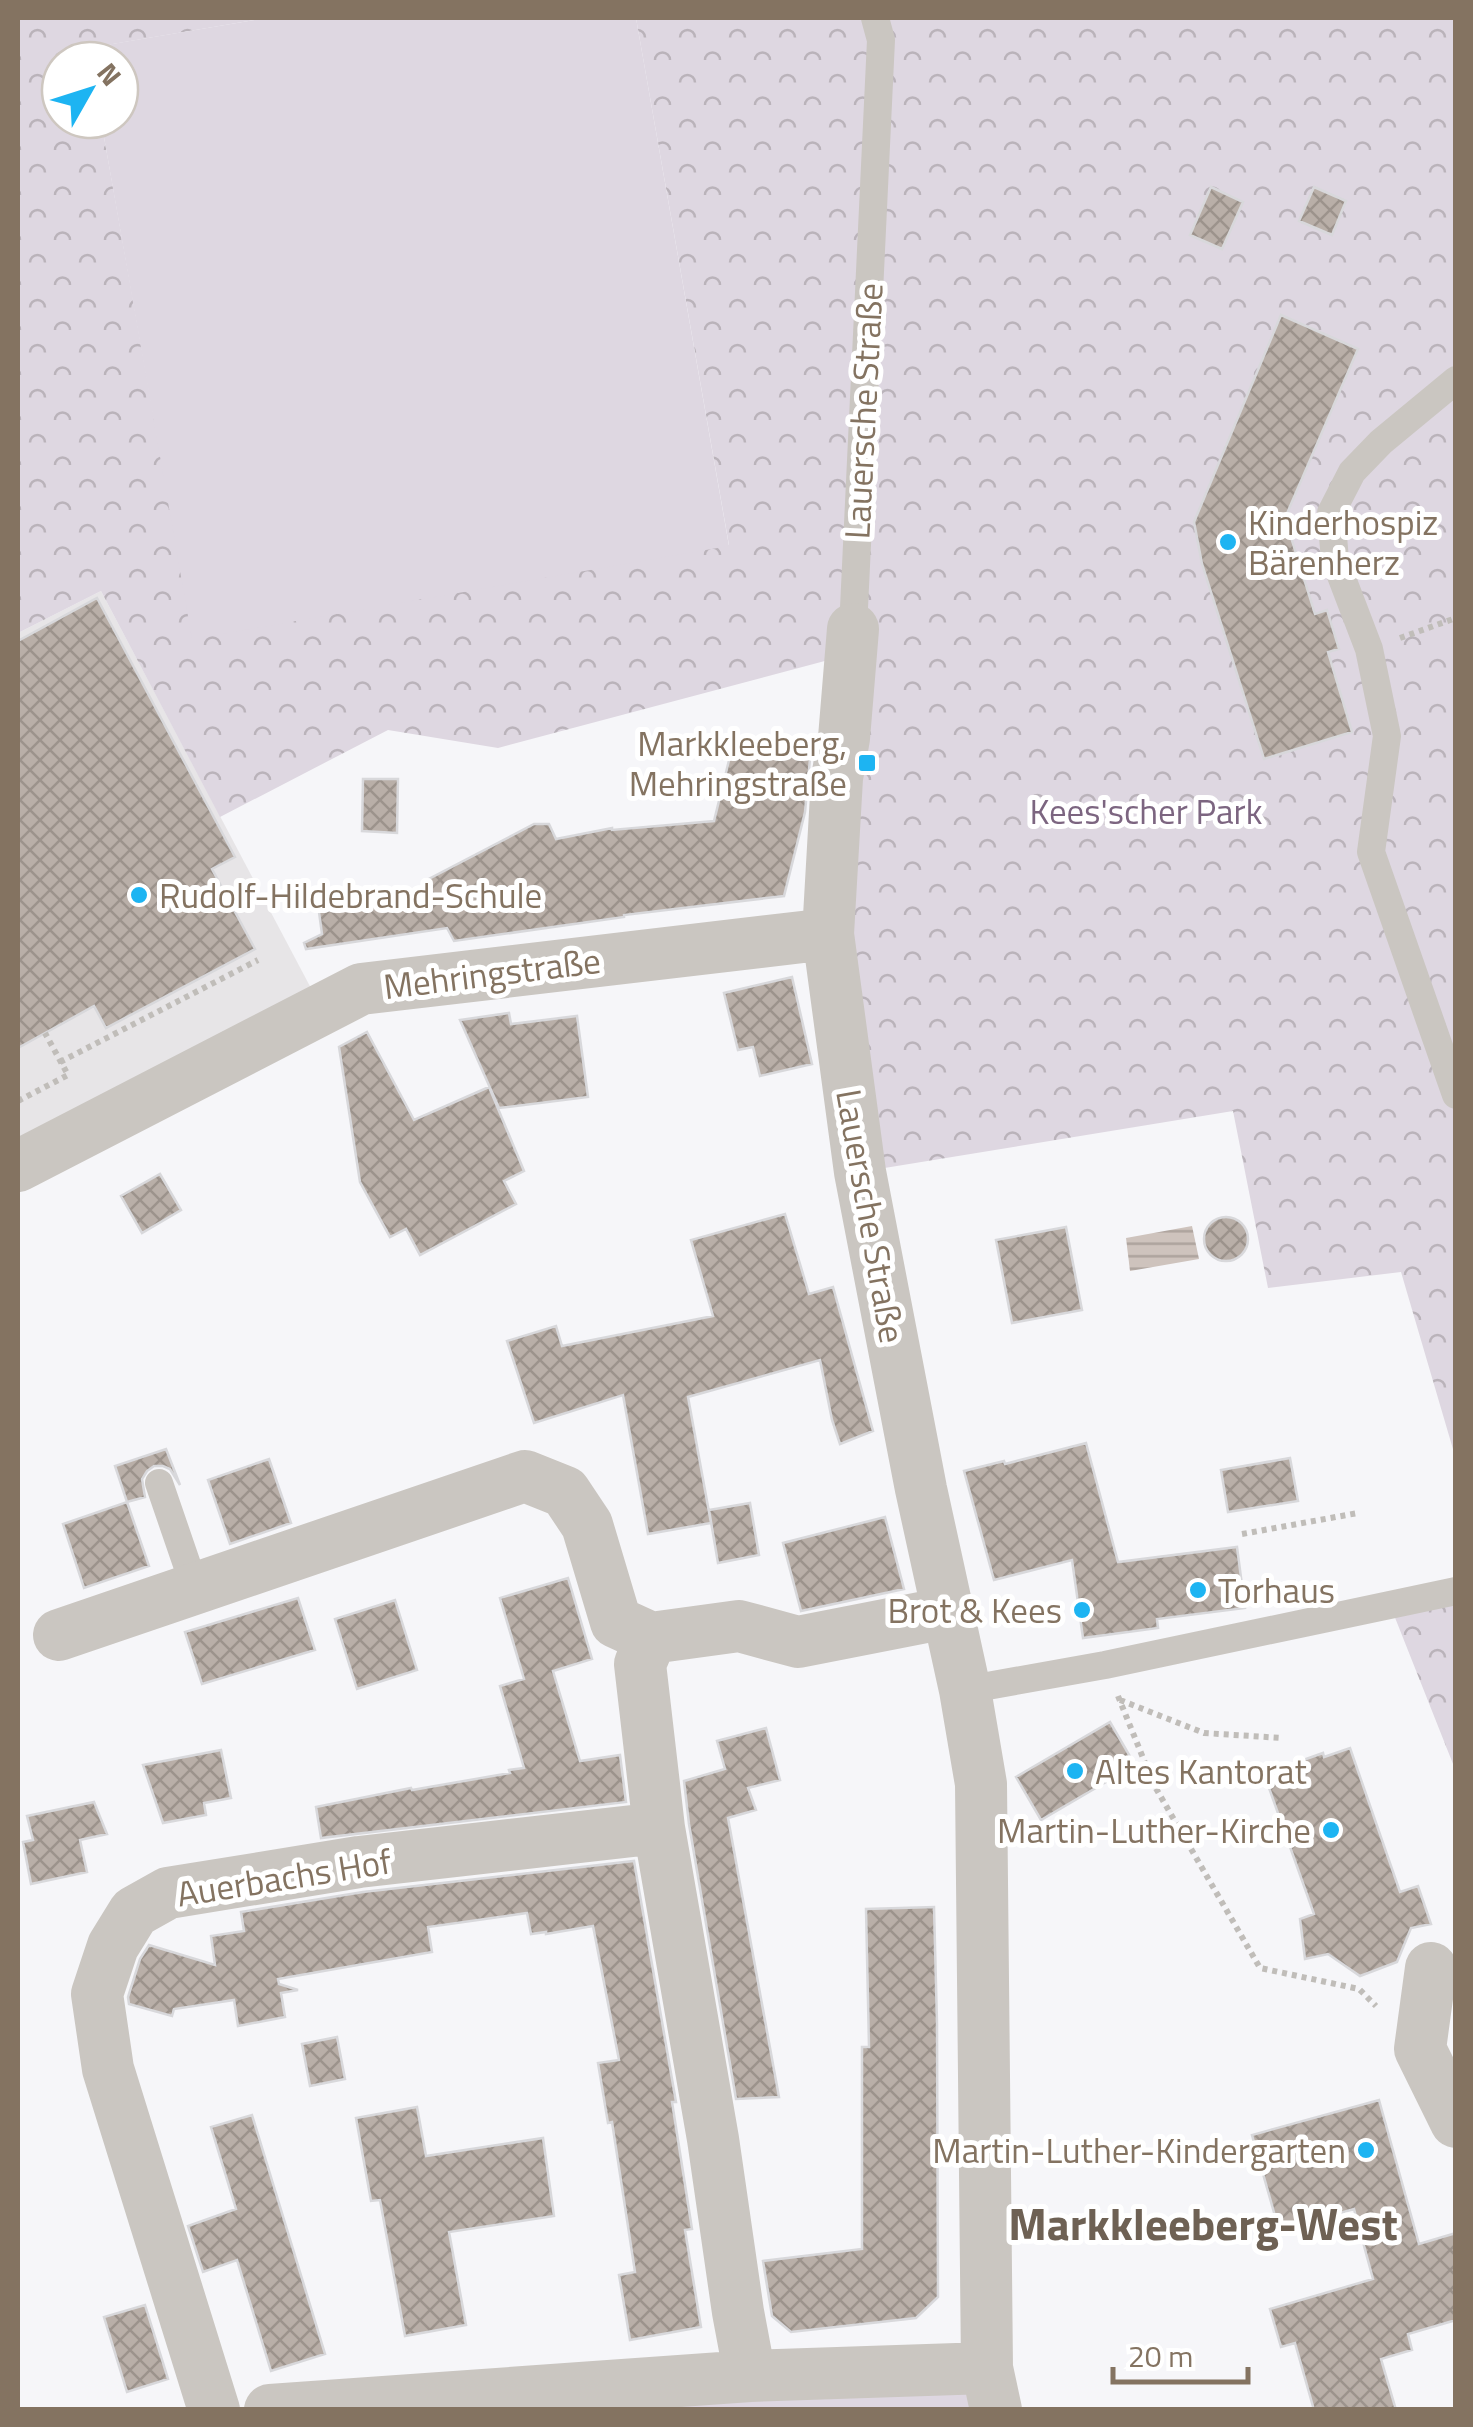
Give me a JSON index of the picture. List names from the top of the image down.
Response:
{
  "streets": {
    "street": ["Lauersche Straße", "Mehringstraße", "Auerbachs Hof"]
  },
  "crossings": [
    ["Lauersche Straße", "Mehringstraße"]
  ],
  "districts": ["Markkleeberg-West"],
  "parks": ["Kees'scher Park"],
  "places": {
    "other": [
      "Kinderhospiz Bärenherz",
      "Rudolf-Hildebrand-Schule",
      "Torhaus",
      "Brot & Kees",
      "Altes Kantorat",
      "Martin-Luther-Kirche",
      "Martin-Luther-Kindergarten"
    ],
    "transit": ["Markkleeberg, Mehringstraße"]
  },
  "scale_bar": "20 m",
  "north": "top right"
}
